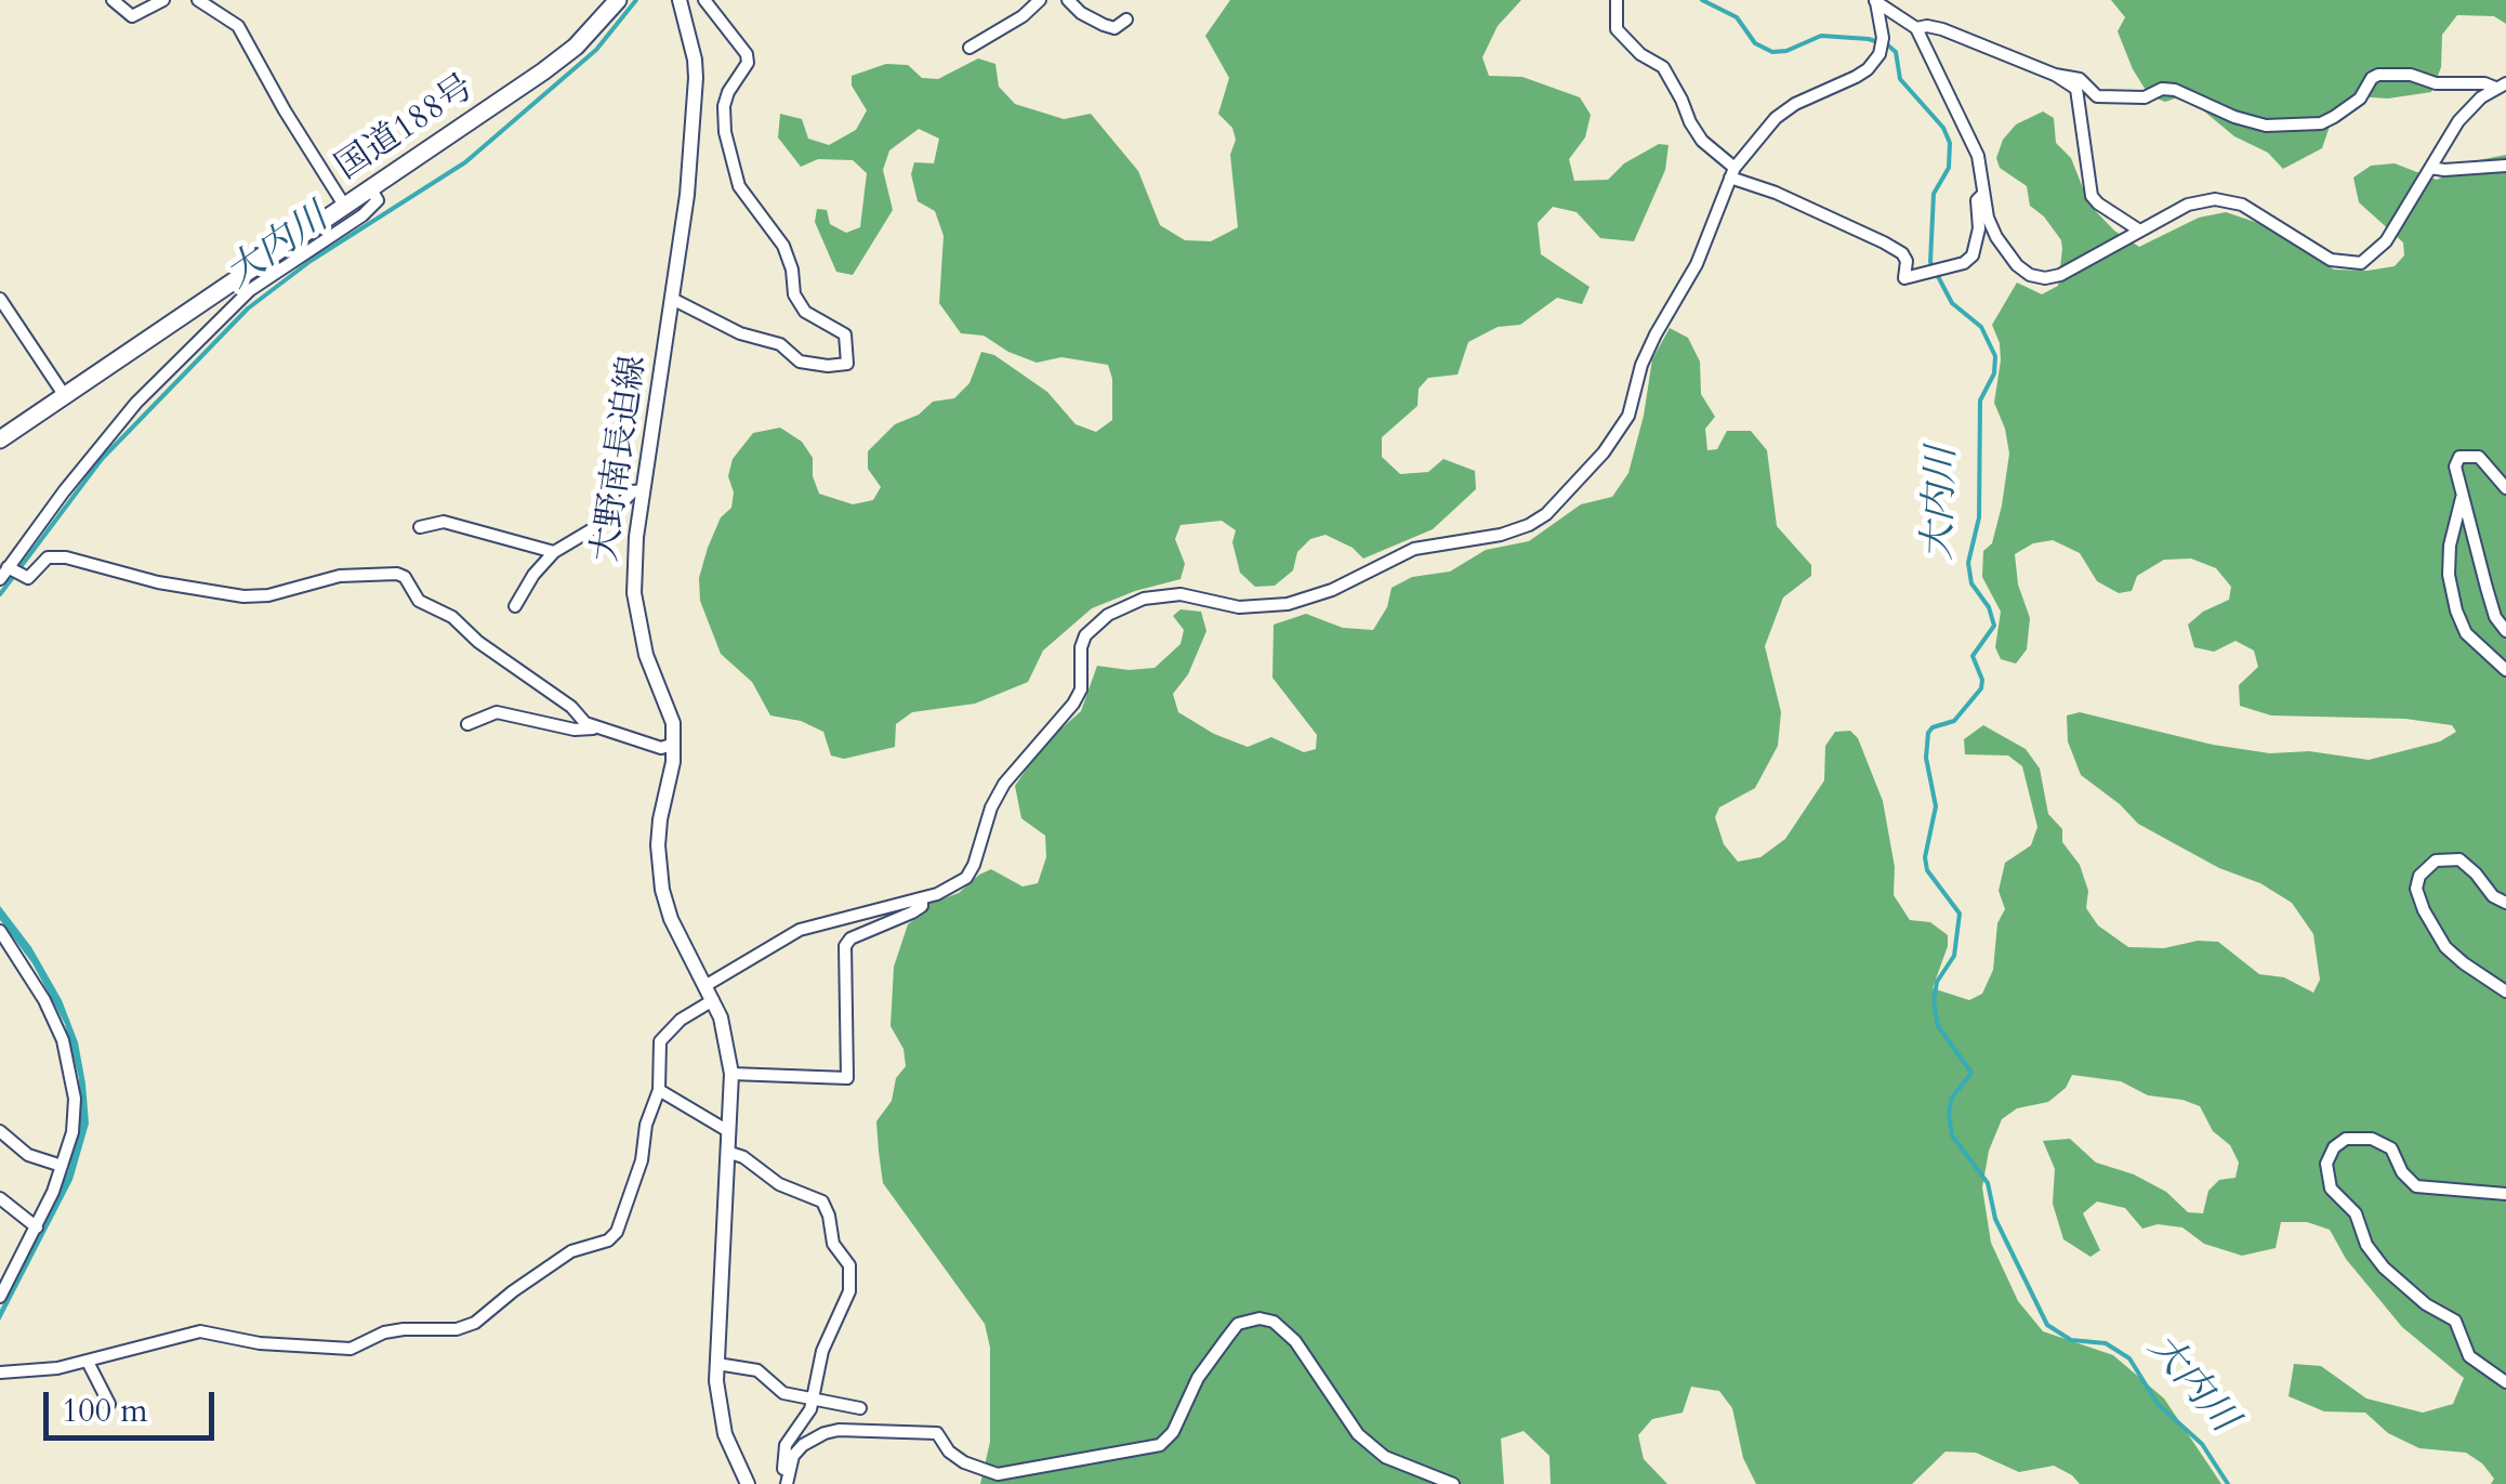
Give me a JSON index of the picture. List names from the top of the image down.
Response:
{
  "streets": {
    "highway": ["国道188号"],
    "main road": ["大野南長迫線"]
  },
  "water": ["大内川"],
  "scale_bar": "100 m"
}
